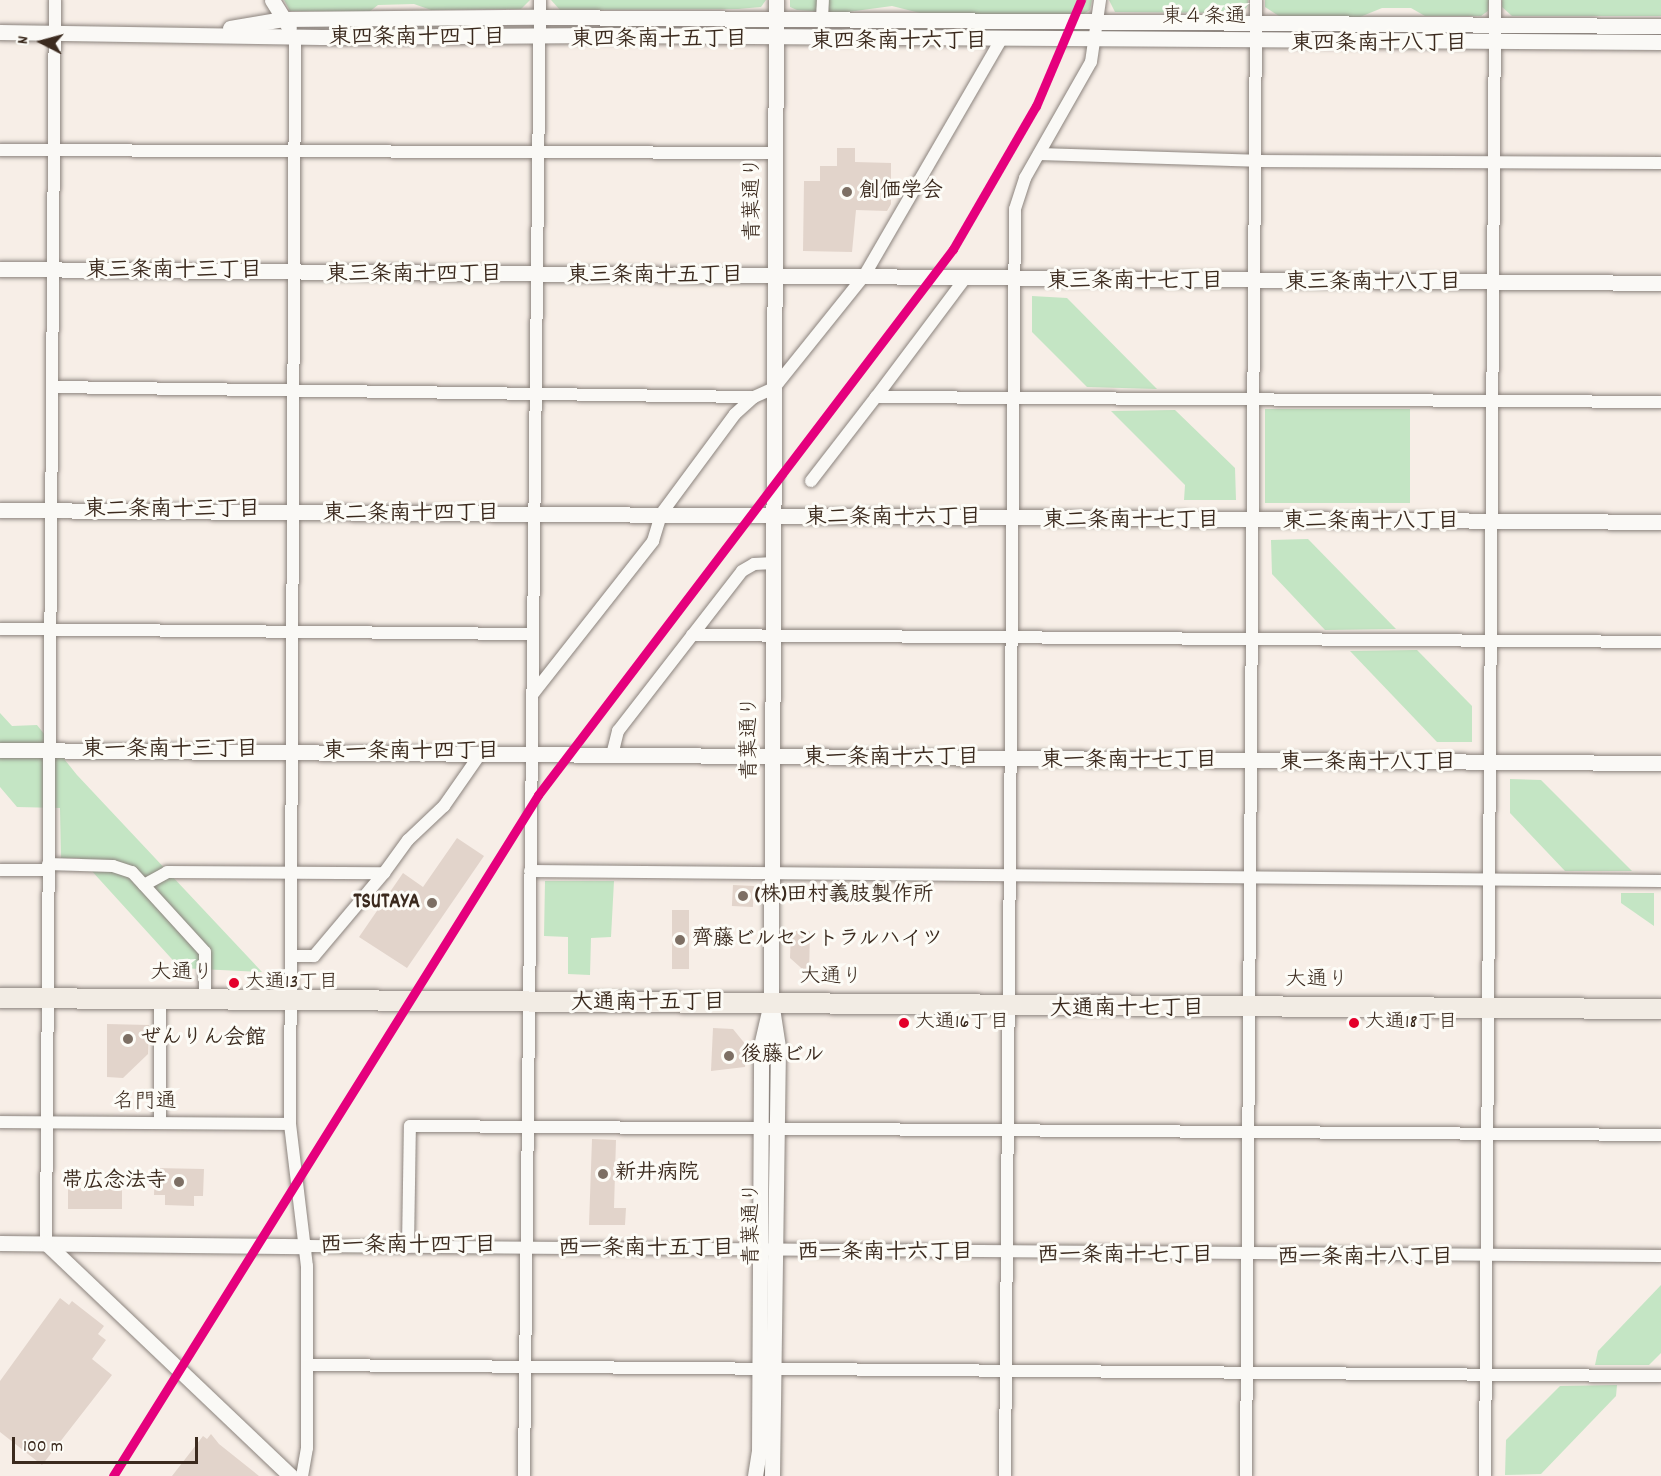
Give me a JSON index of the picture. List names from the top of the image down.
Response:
{
  "streets": {
    "highway": ["大通り"],
    "street": ["東４条通", "青葉通り", "名門通"]
  },
  "crossings": [
    ["東４条通", "青葉通り"],
    ["青葉通り", "大通り"]
  ],
  "districts": [
    "東四条南十四丁目",
    "東四条南十五丁目",
    "東四条南十六丁目",
    "東四条南十八丁目",
    "東三条南十三丁目",
    "東三条南十四丁目",
    "東三条南十五丁目",
    "東三条南十七丁目",
    "東三条南十八丁目",
    "東二条南十三丁目",
    "東二条南十四丁目",
    "東二条南十六丁目",
    "東二条南十七丁目",
    "東二条南十八丁目",
    "東一条南十三丁目",
    "東一条南十四丁目",
    "東一条南十六丁目",
    "東一条南十七丁目",
    "東一条南十八丁目",
    "大通南十五丁目",
    "大通南十七丁目",
    "西一条南十四丁目",
    "西一条南十五丁目",
    "西一条南十六丁目",
    "西一条南十七丁目",
    "西一条南十八丁目"
  ],
  "places": [
    "創価学会",
    "(株)田村義肢製作所",
    "TSUTAYA",
    "齊藤ビルセントラルハイツ",
    "大通13丁目",
    "大通16丁目",
    "大通18丁目",
    "ぜんりん会館",
    "後藤ビル",
    "新井病院",
    "帯広念法寺"
  ],
  "scale_bar": "100 m",
  "north": "left"
}
